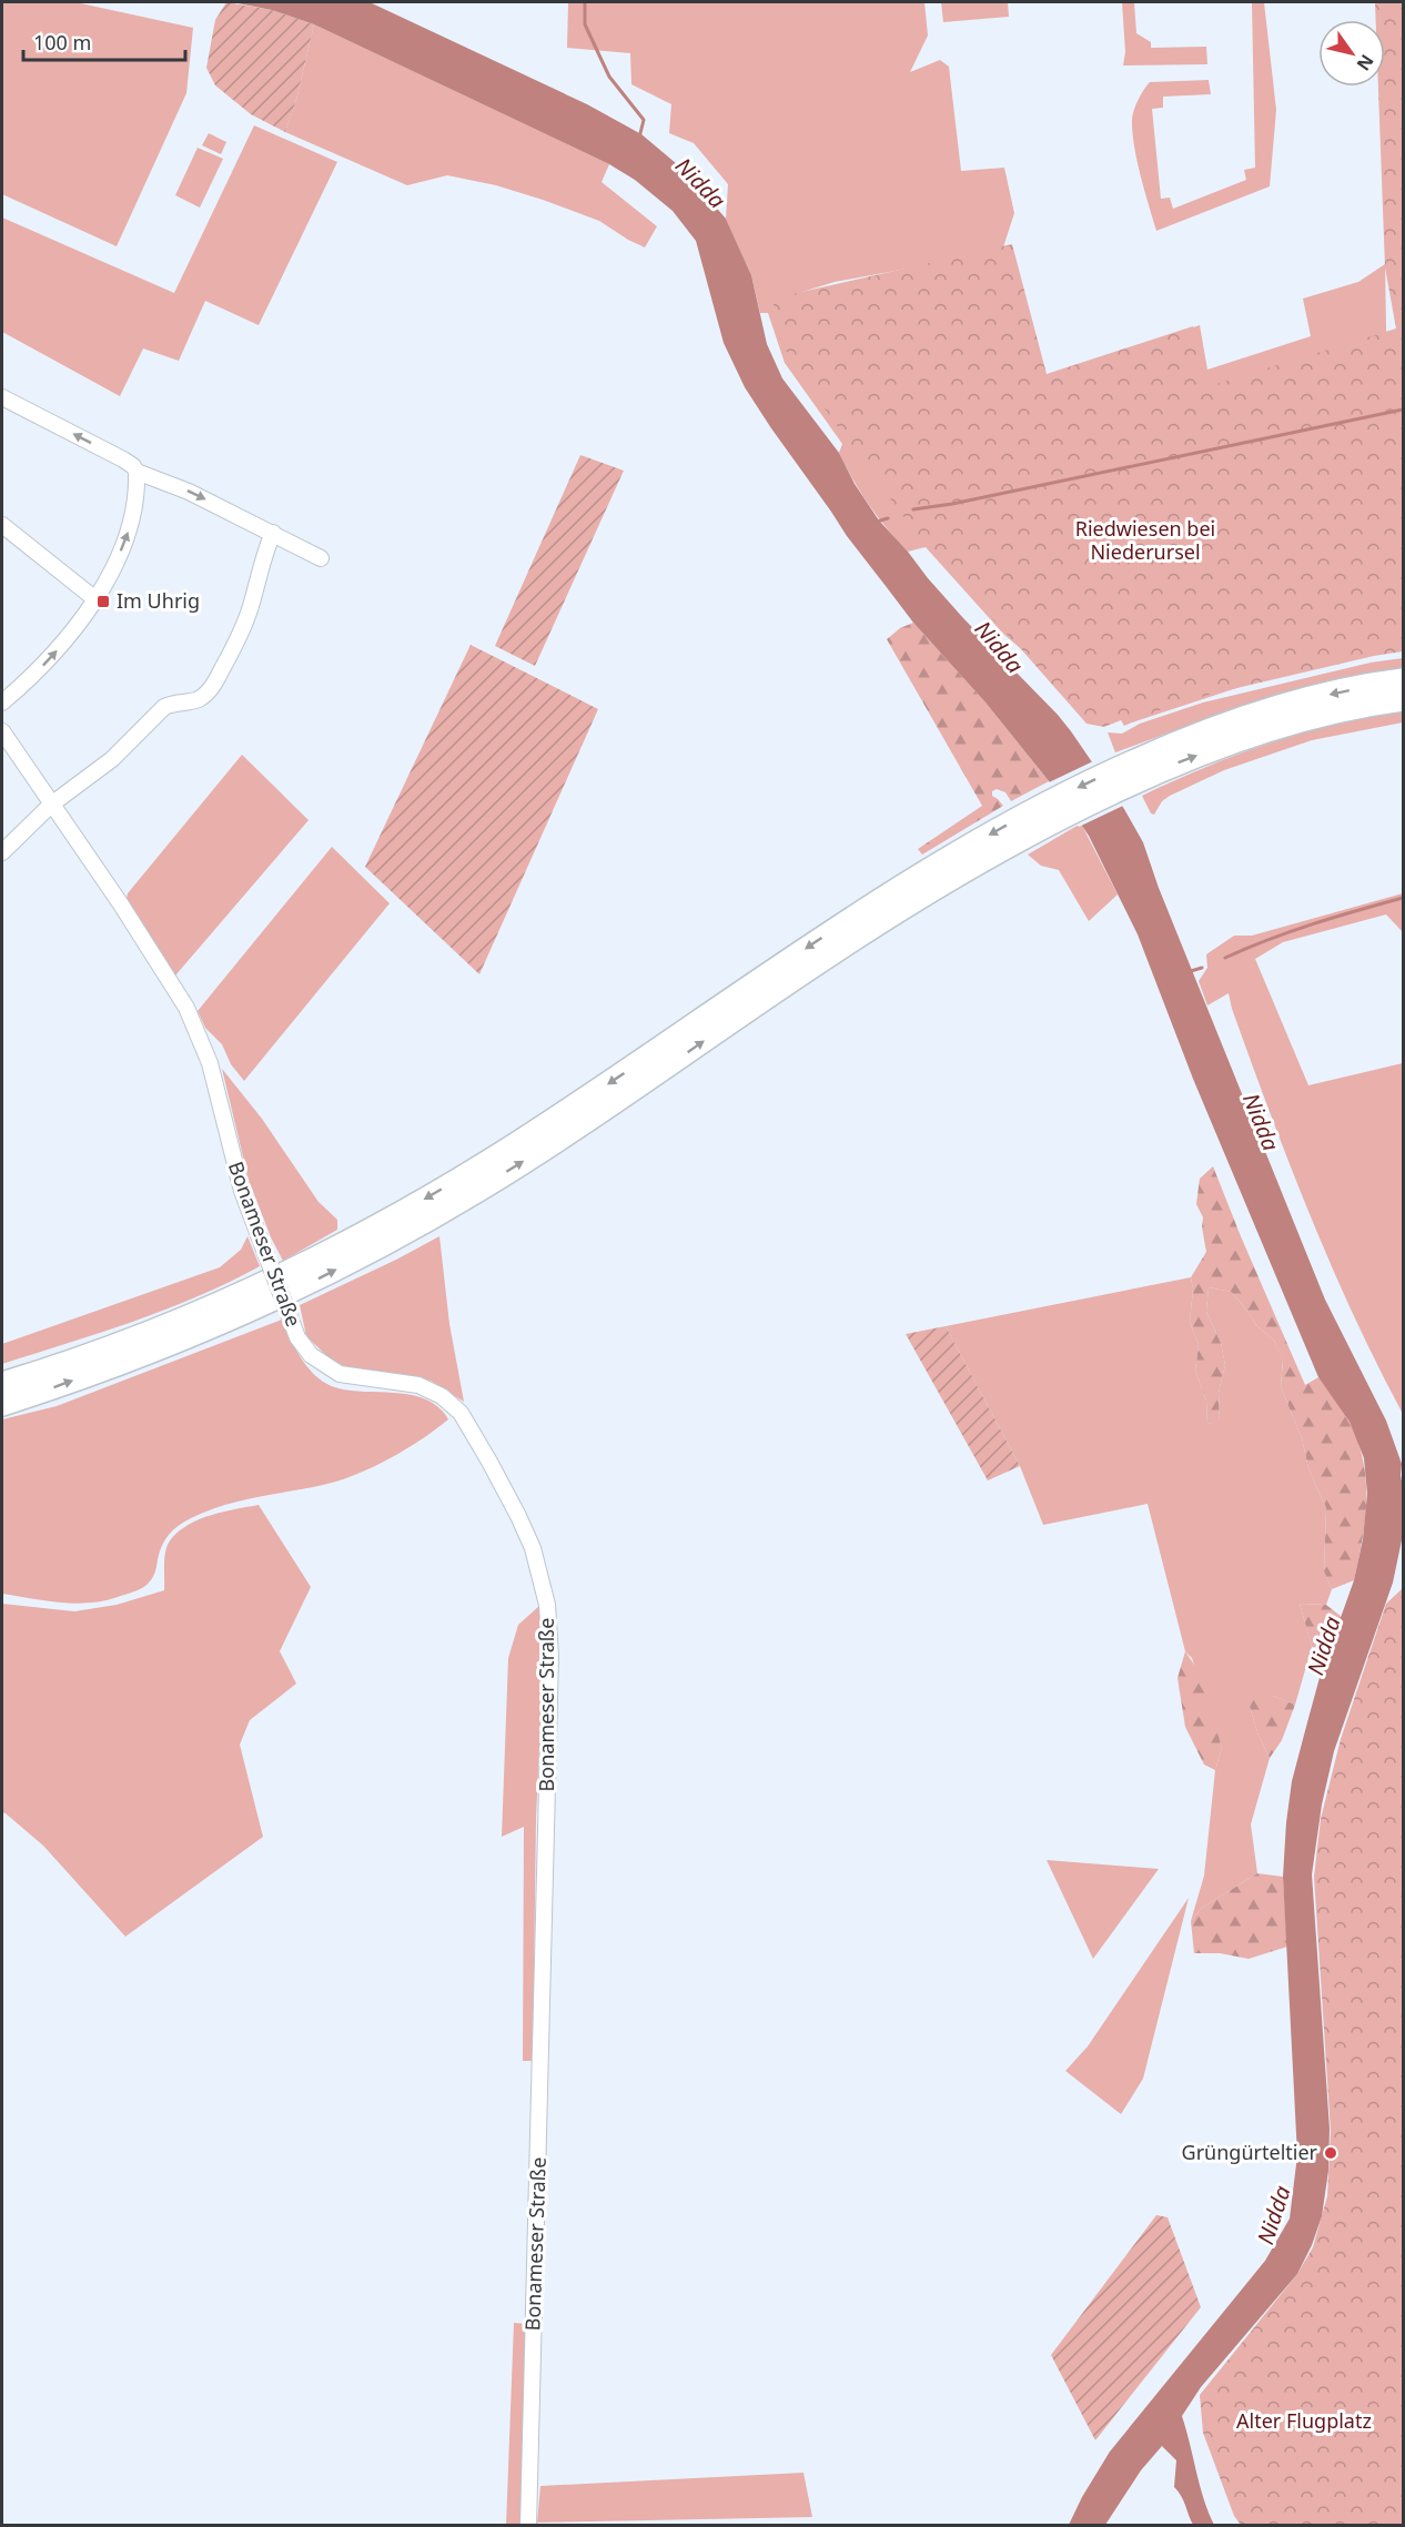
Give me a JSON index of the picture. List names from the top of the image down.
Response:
{
  "streets": {
    "street": ["Bonameser Straße"]
  },
  "water": ["Nidda"],
  "parks": ["Riedwiesen bei Niederursel", "Alter Flugplatz"],
  "places": {
    "transit": ["Im Uhrig"],
    "other": ["Grüngürteltier"]
  },
  "scale_bar": "100 m",
  "north": "bottom right"
}
